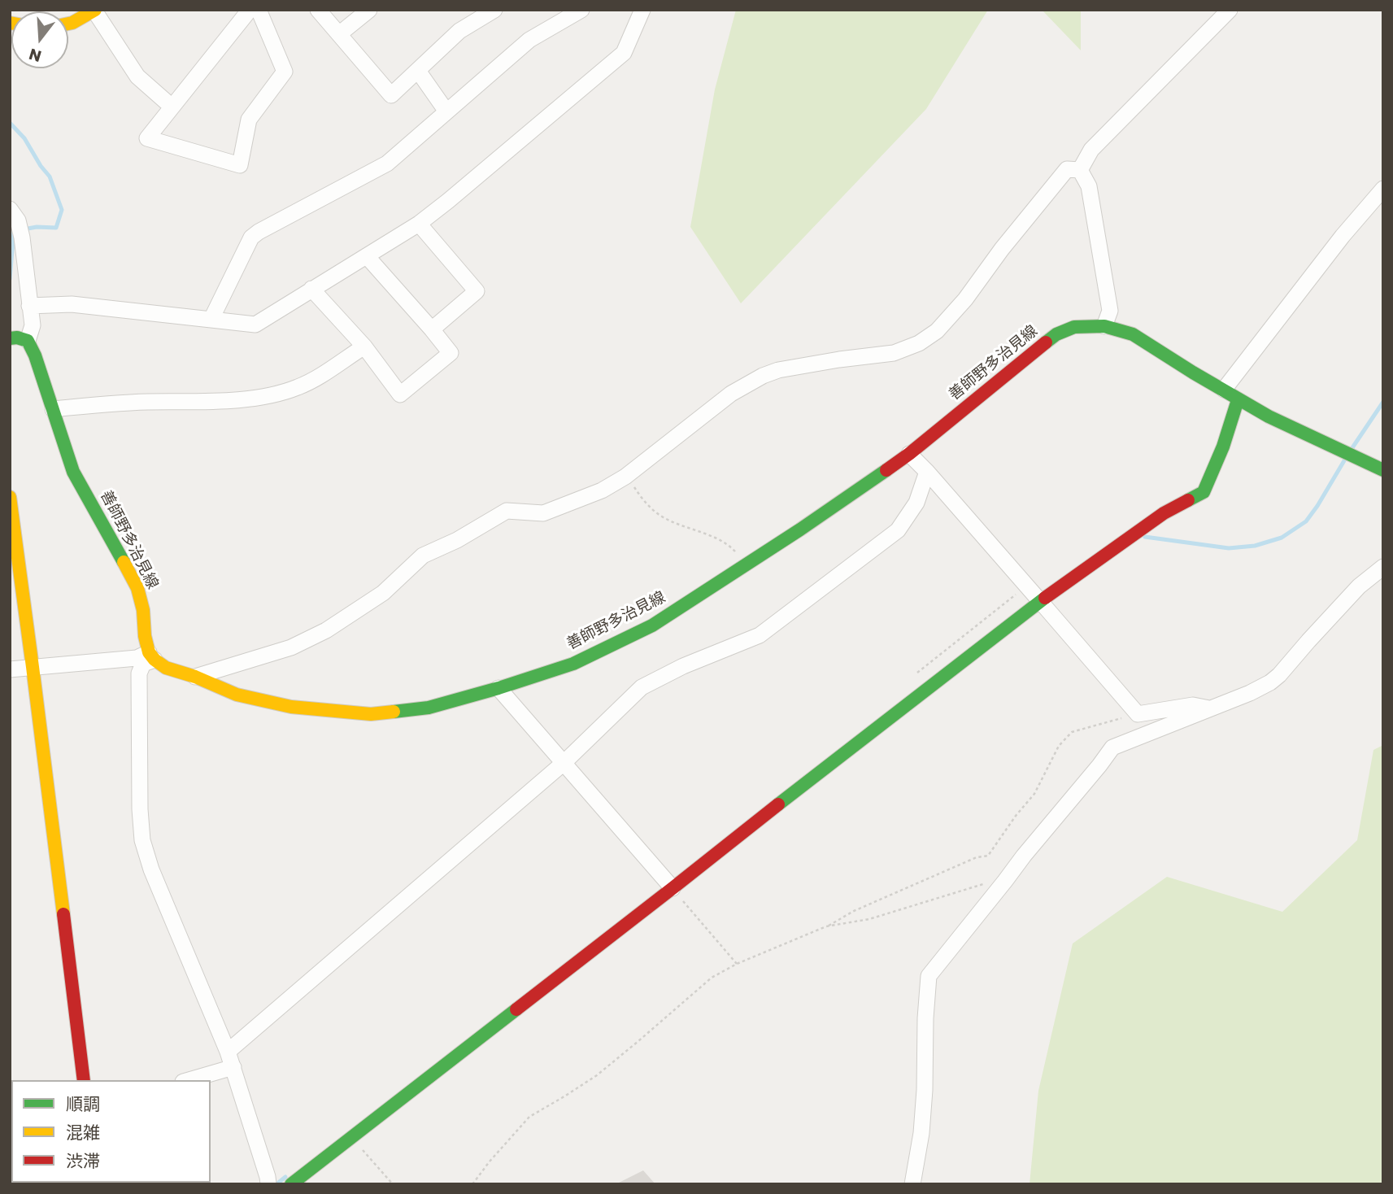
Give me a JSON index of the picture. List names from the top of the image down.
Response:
{
  "streets": {
    "street": ["善師野多治見線"]
  },
  "legend": ["順調", "混雑", "渋滞"],
  "north": "bottom"
}
